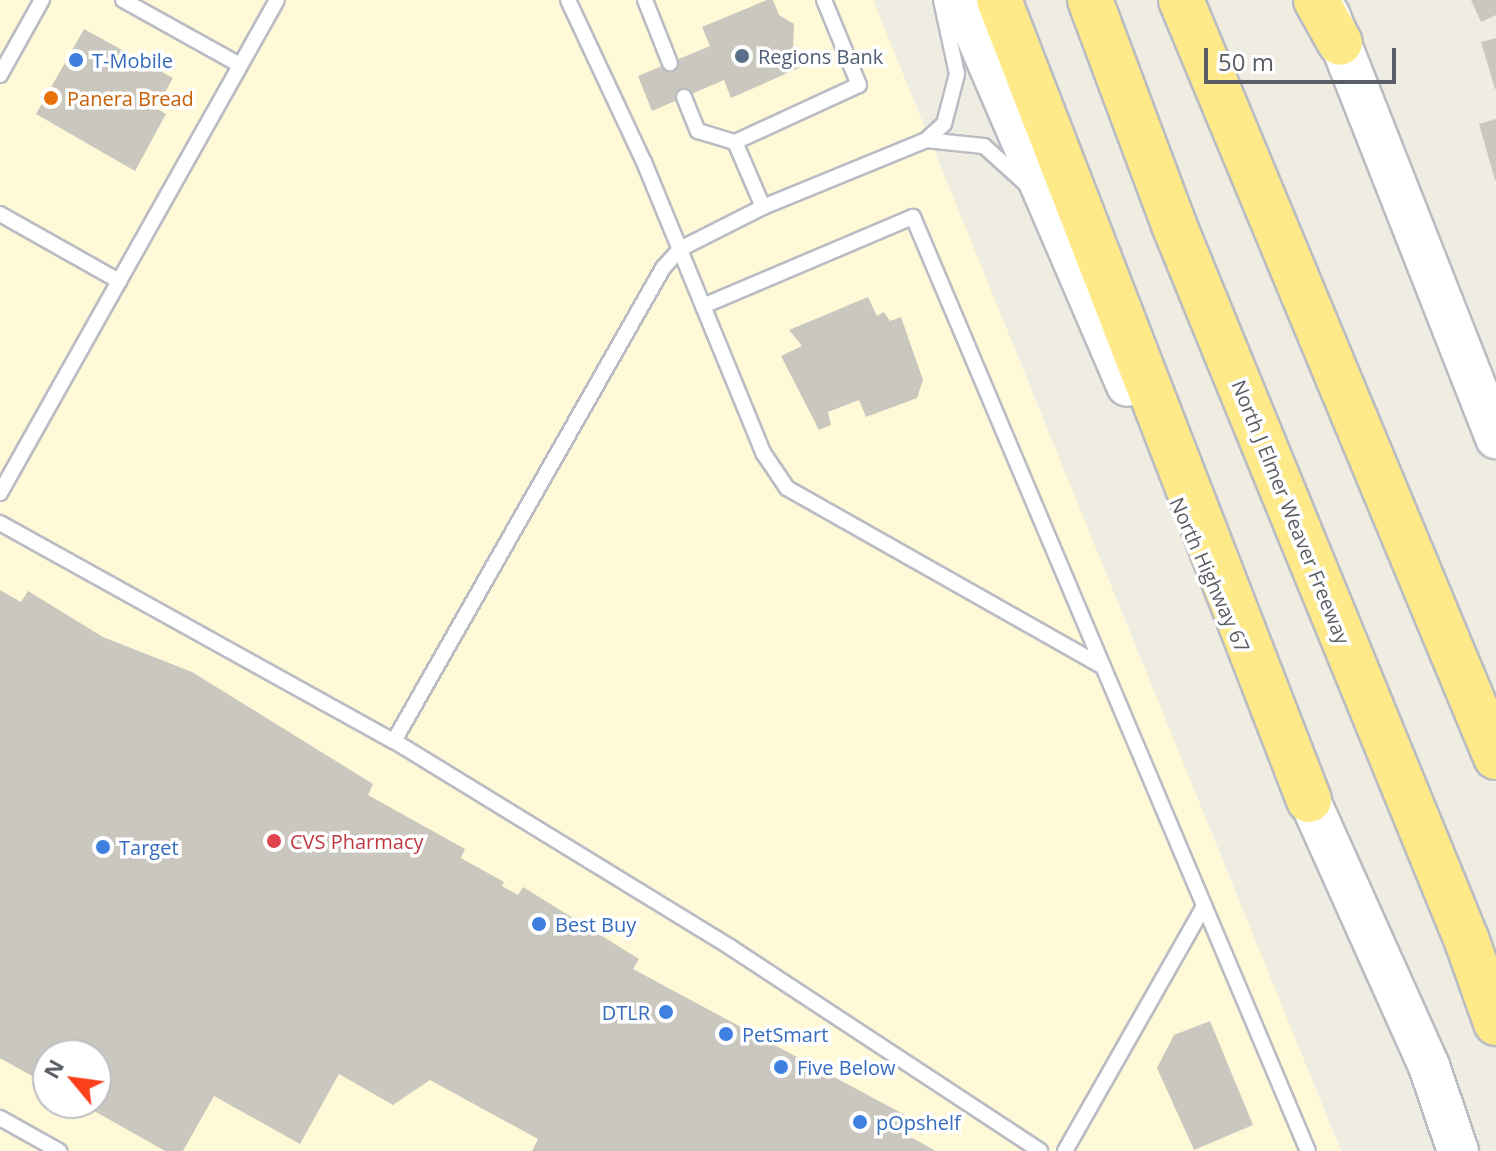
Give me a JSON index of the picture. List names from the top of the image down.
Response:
{
  "streets": {
    "highway": ["North J Elmer Weaver Freeway"],
    "main road": ["North Highway 67"]
  },
  "places": [
    "Regions Bank",
    "T-Mobile",
    "Panera Bread",
    "CVS Pharmacy",
    "Target",
    "Best Buy",
    "DTLR",
    "PetSmart",
    "Five Below",
    "pOpshelf"
  ],
  "scale_bar": "50 m",
  "north": "top left"
}
